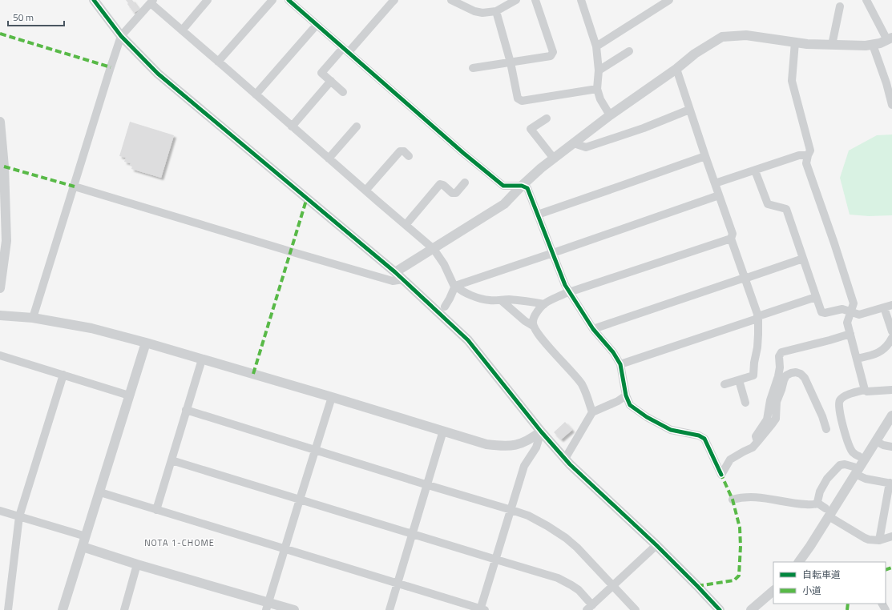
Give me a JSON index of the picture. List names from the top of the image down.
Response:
{
  "districts": ["NOTA 1-CHOME"],
  "legend": ["自転車道", "小道"],
  "scale_bar": "50 m"
}
